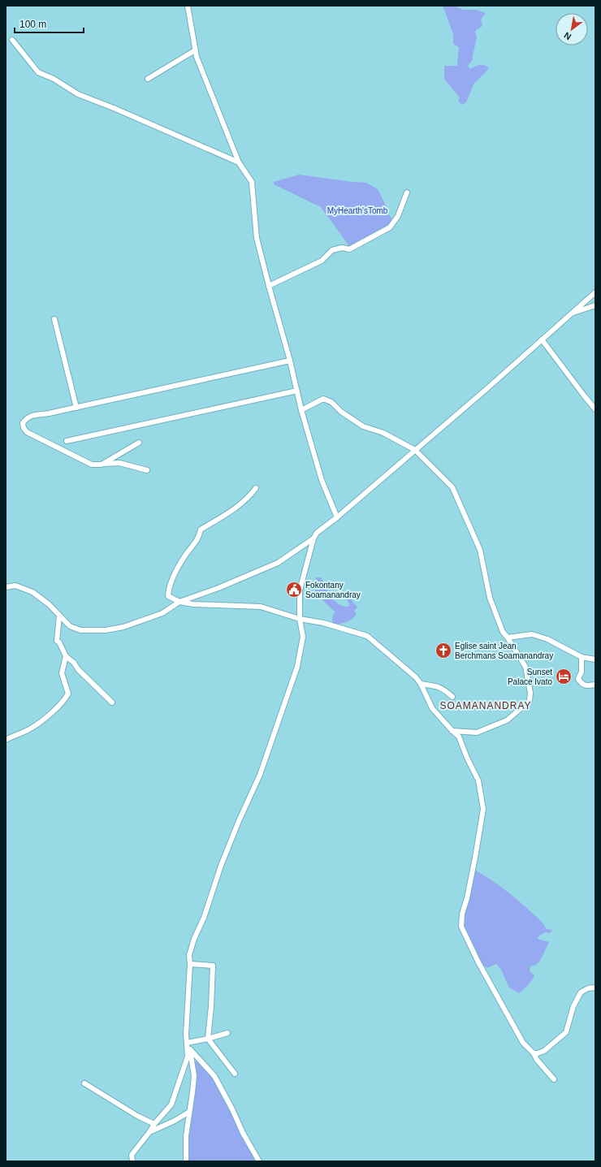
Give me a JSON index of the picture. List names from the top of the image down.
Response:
{
  "districts": ["SOAMANANDRAY"],
  "parks": ["MyHearth'sTomb"],
  "places": {
    "public building": ["Fokontany Soamanandray"],
    "church": ["Eglise saint Jean Berchmans Soamanandray"],
    "hotel": ["Sunset Palace Ivato"]
  },
  "scale_bar": "100 m",
  "north": "bottom left"
}
